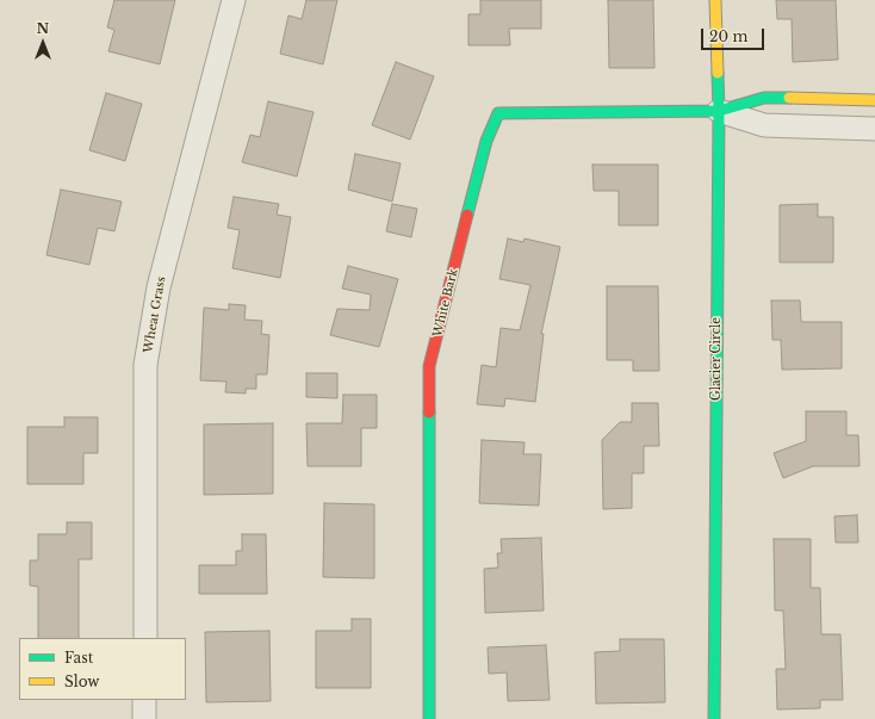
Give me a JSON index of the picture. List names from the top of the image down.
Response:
{
  "streets": {
    "street": ["White Bark", "Wheat Grass", "Glacier Circle"]
  },
  "crossings": [
    ["White Bark", "Glacier Circle"]
  ],
  "legend": ["Fast", "Slow"],
  "scale_bar": "20 m",
  "north": "top"
}
